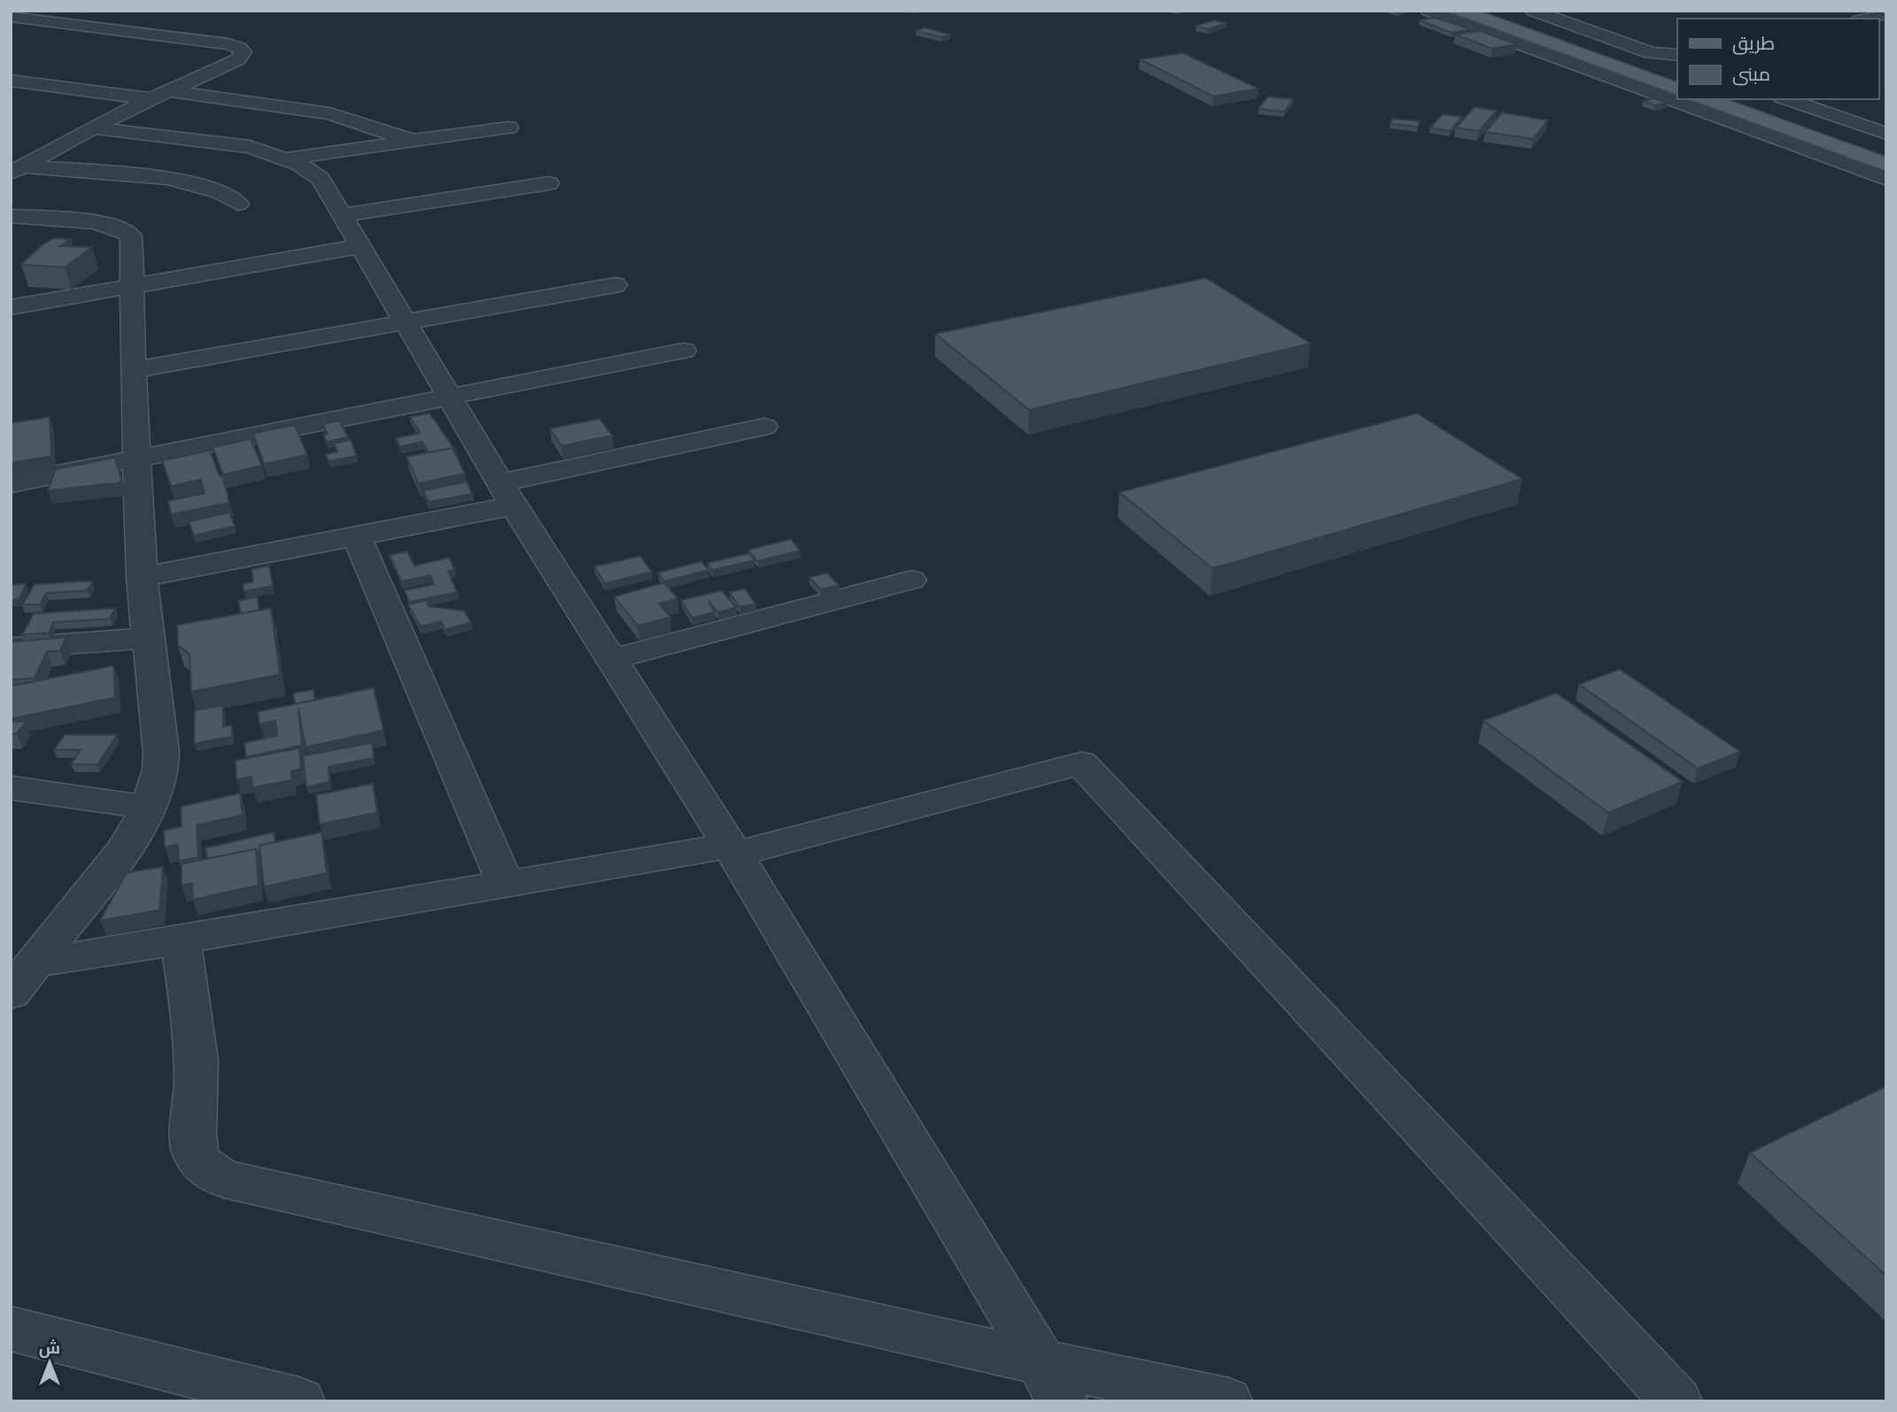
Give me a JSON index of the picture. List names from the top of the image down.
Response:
{
  "legend": ["طريق", "مبنى"],
  "north": "top"
}
